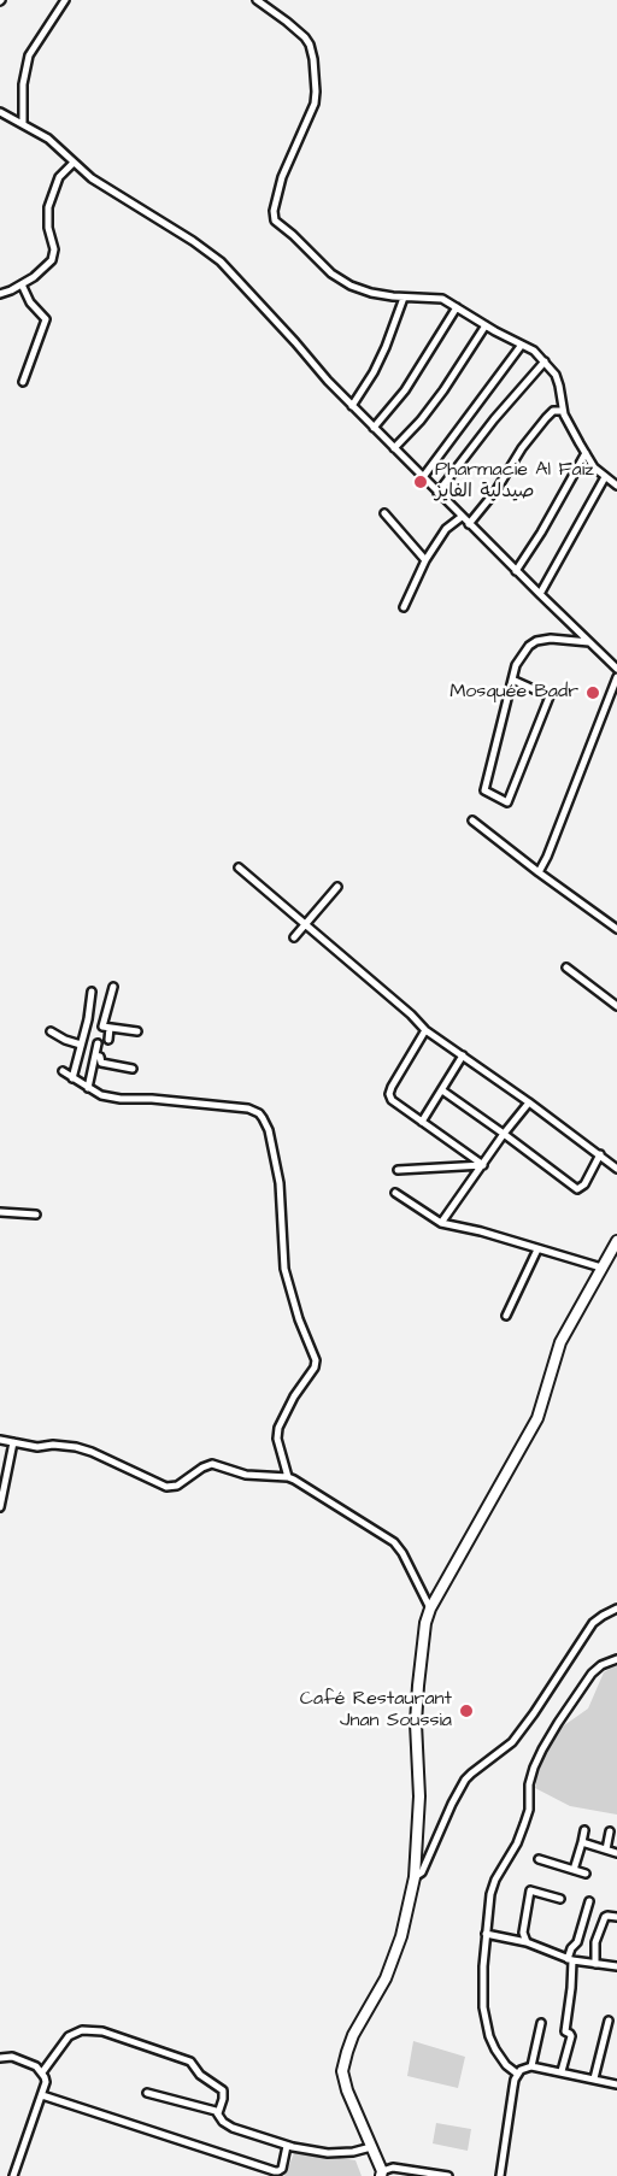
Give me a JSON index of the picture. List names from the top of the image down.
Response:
{
  "places": ["Pharmacie Al Faiz صيدلية الفايز", "Mosquée Badr", "Café Restaurant Jnan Soussia"]
}
